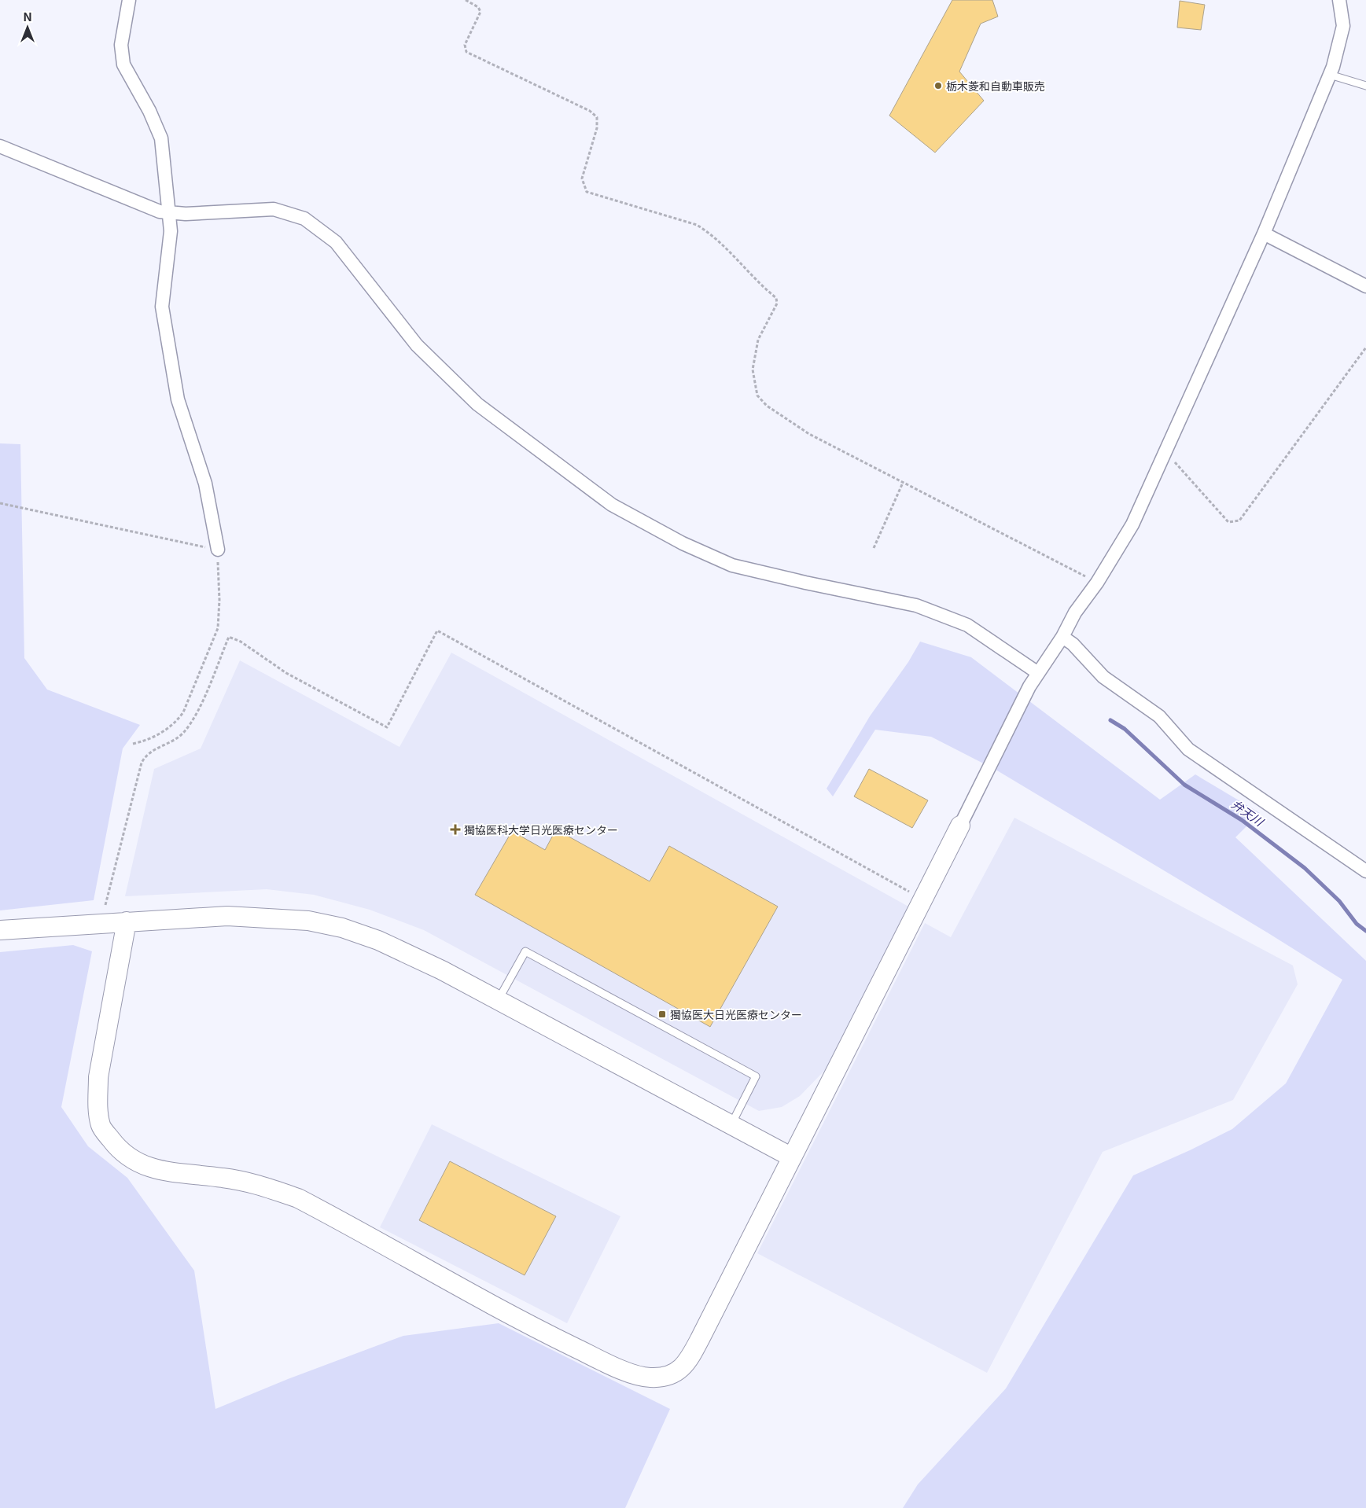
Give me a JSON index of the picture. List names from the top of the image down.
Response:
{
  "water": ["弁天川"],
  "places": {
    "other": ["栃木菱和自動車販売"],
    "health": ["獨協医科大学日光医療センター"],
    "transit": ["獨協医大日光医療センター"]
  },
  "north": "top"
}
